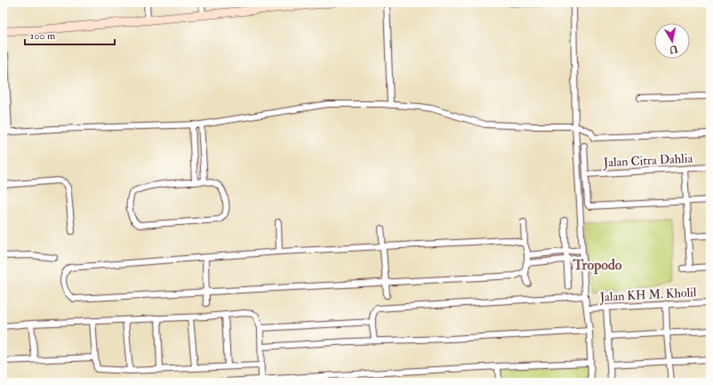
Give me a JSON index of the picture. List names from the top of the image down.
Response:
{
  "streets": {
    "street": ["Jalan Citra Dahlia", "Jalan KH M. Kholil"]
  },
  "districts": ["Tropodo"],
  "scale_bar": "100 m",
  "north": "bottom"
}
